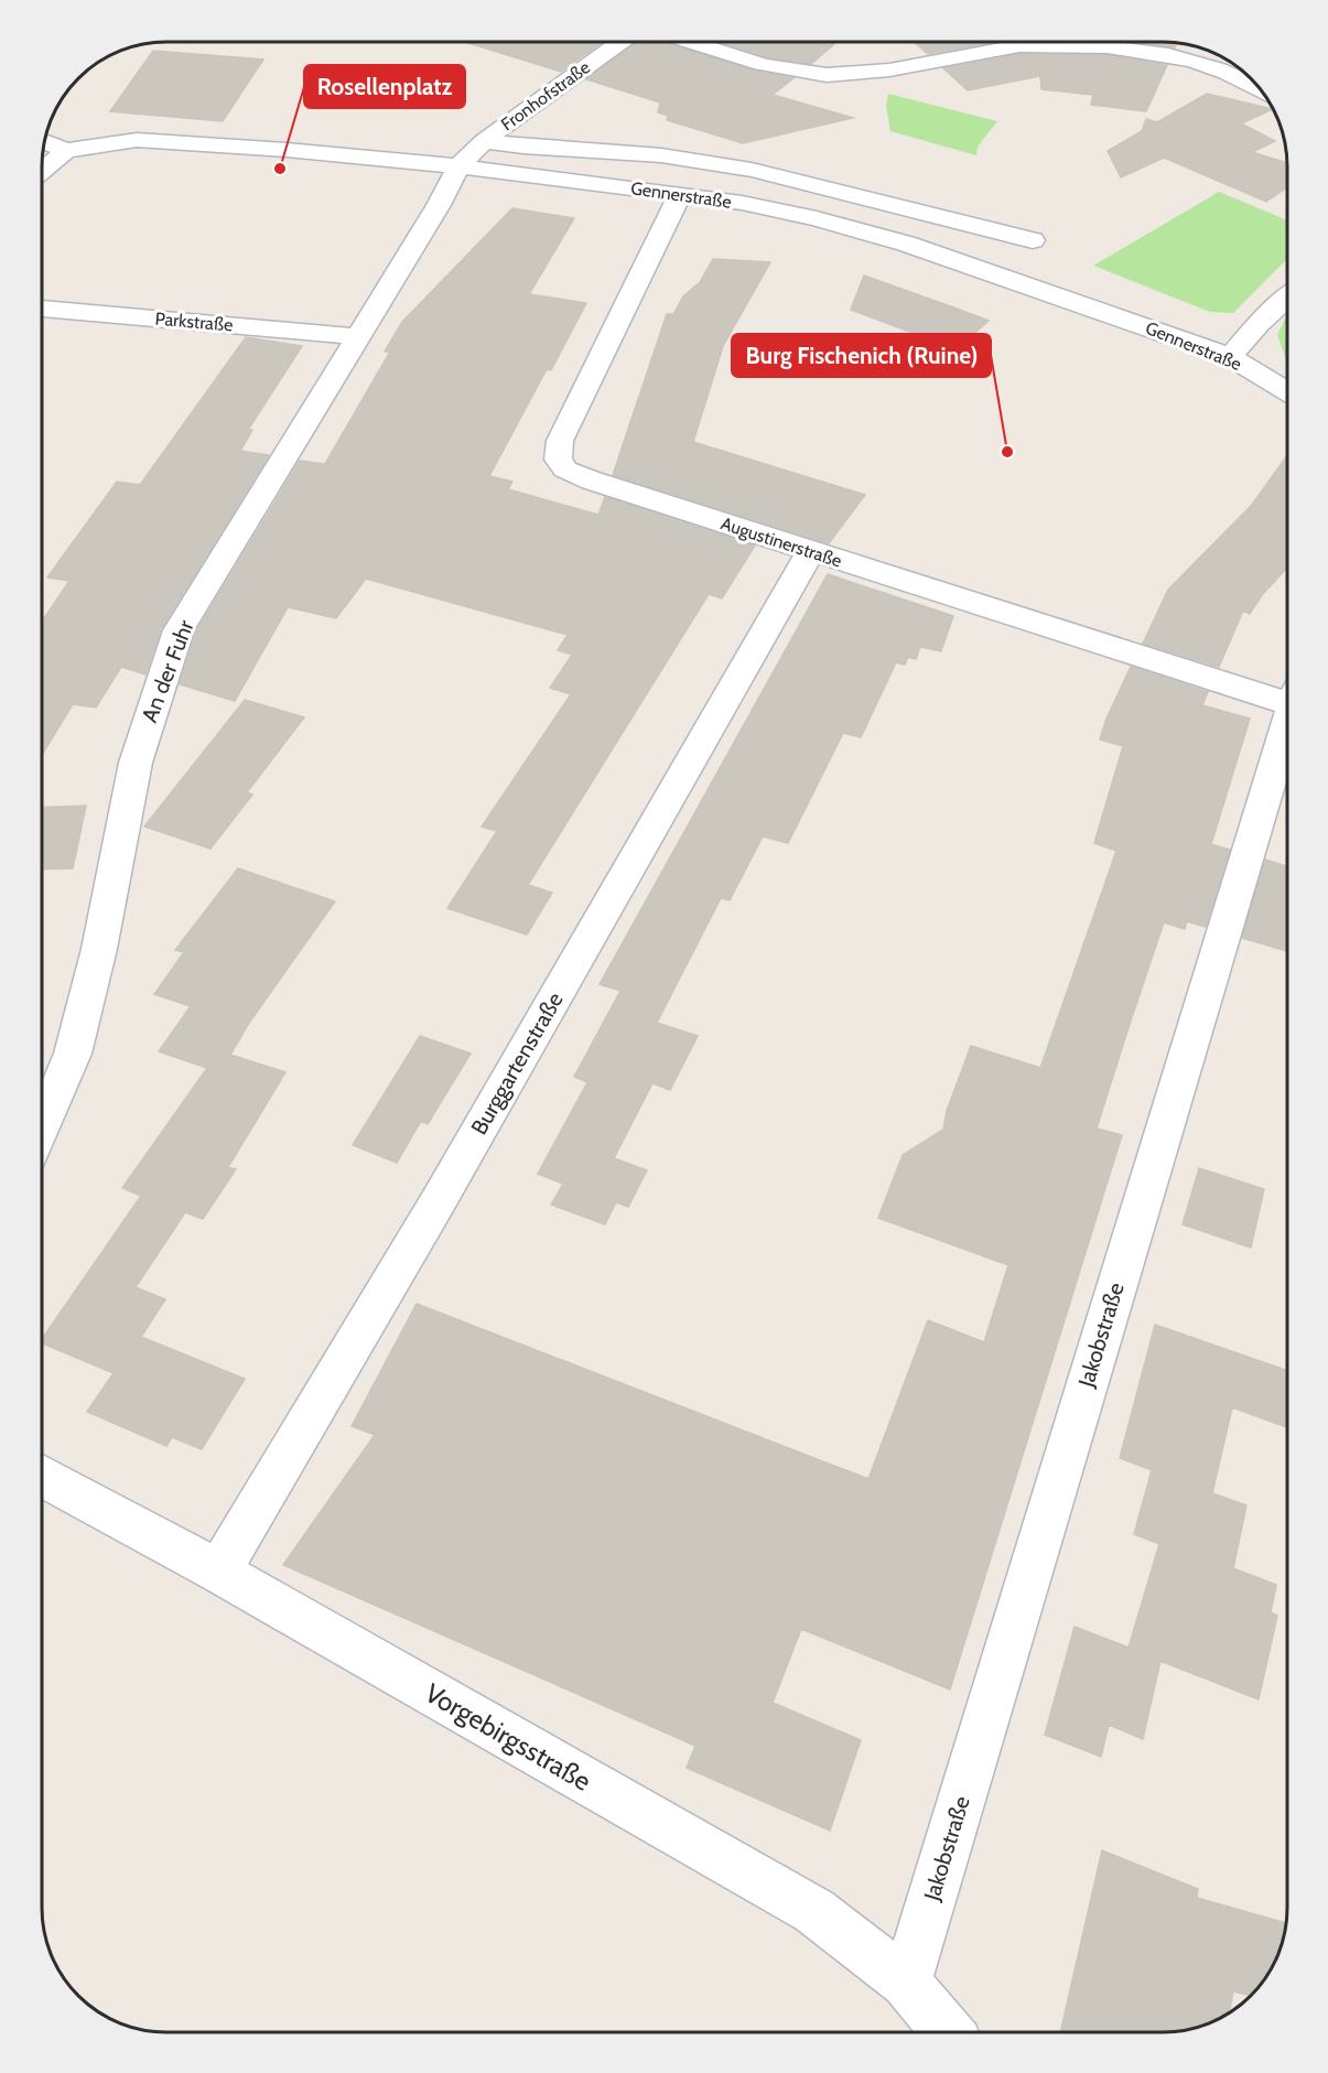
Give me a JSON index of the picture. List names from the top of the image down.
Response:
{
  "streets": {
    "street": [
      "Fronhofstraße",
      "Gennerstraße",
      "Parkstraße",
      "Augustinerstraße",
      "An der Fuhr",
      "Burggartenstraße",
      "Jakobstraße",
      "Vorgebirgsstraße"
    ]
  },
  "crossings": [
    ["Fronhofstraße", "Gennerstraße"],
    ["Fronhofstraße", "An der Fuhr"],
    ["Gennerstraße", "Augustinerstraße"],
    ["Gennerstraße", "An der Fuhr"],
    ["Parkstraße", "An der Fuhr"],
    ["Augustinerstraße", "Burggartenstraße"],
    ["Burggartenstraße", "Vorgebirgsstraße"],
    ["Jakobstraße", "Vorgebirgsstraße"]
  ],
  "places": ["Rosellenplatz", "Burg Fischenich (Ruine)"]
}
